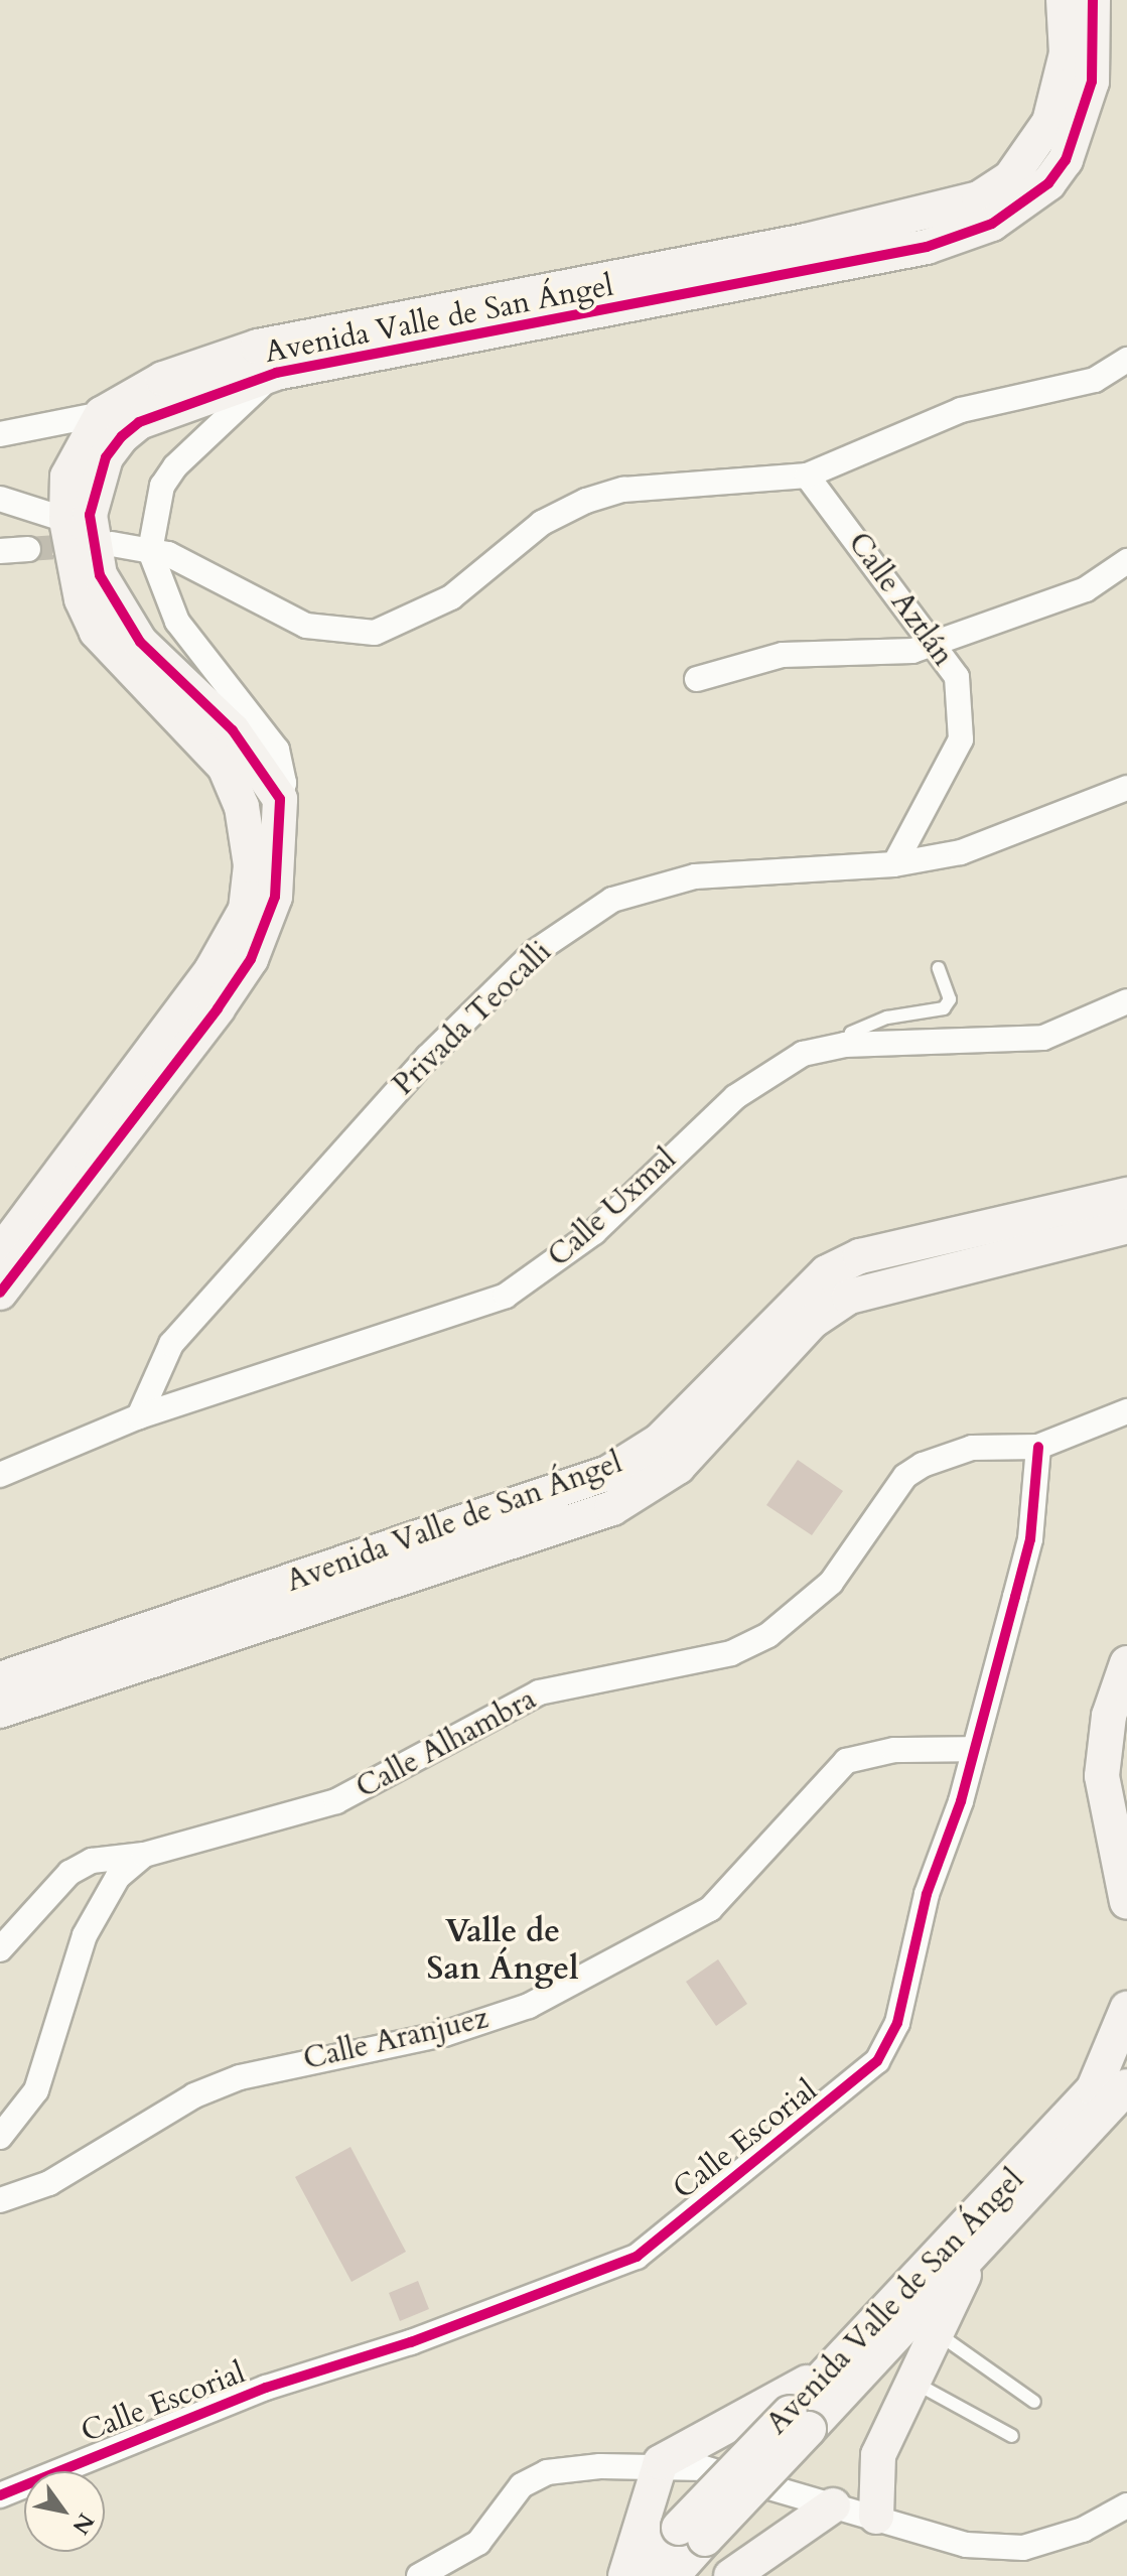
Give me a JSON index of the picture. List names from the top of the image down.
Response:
{
  "streets": {
    "street": [
      "Avenida Valle de San Ángel",
      "Calle Aztlán",
      "Privada Teocalli",
      "Calle Uxmal",
      "Calle Alhambra",
      "Calle Aranjuez",
      "Calle Escorial"
    ]
  },
  "crossings": [
    ["Calle Aztlán", "Privada Teocalli"],
    ["Privada Teocalli", "Calle Uxmal"],
    ["Calle Alhambra", "Calle Escorial"],
    ["Calle Aranjuez", "Calle Escorial"]
  ],
  "districts": ["Valle de San Ángel"],
  "north": "bottom right"
}
